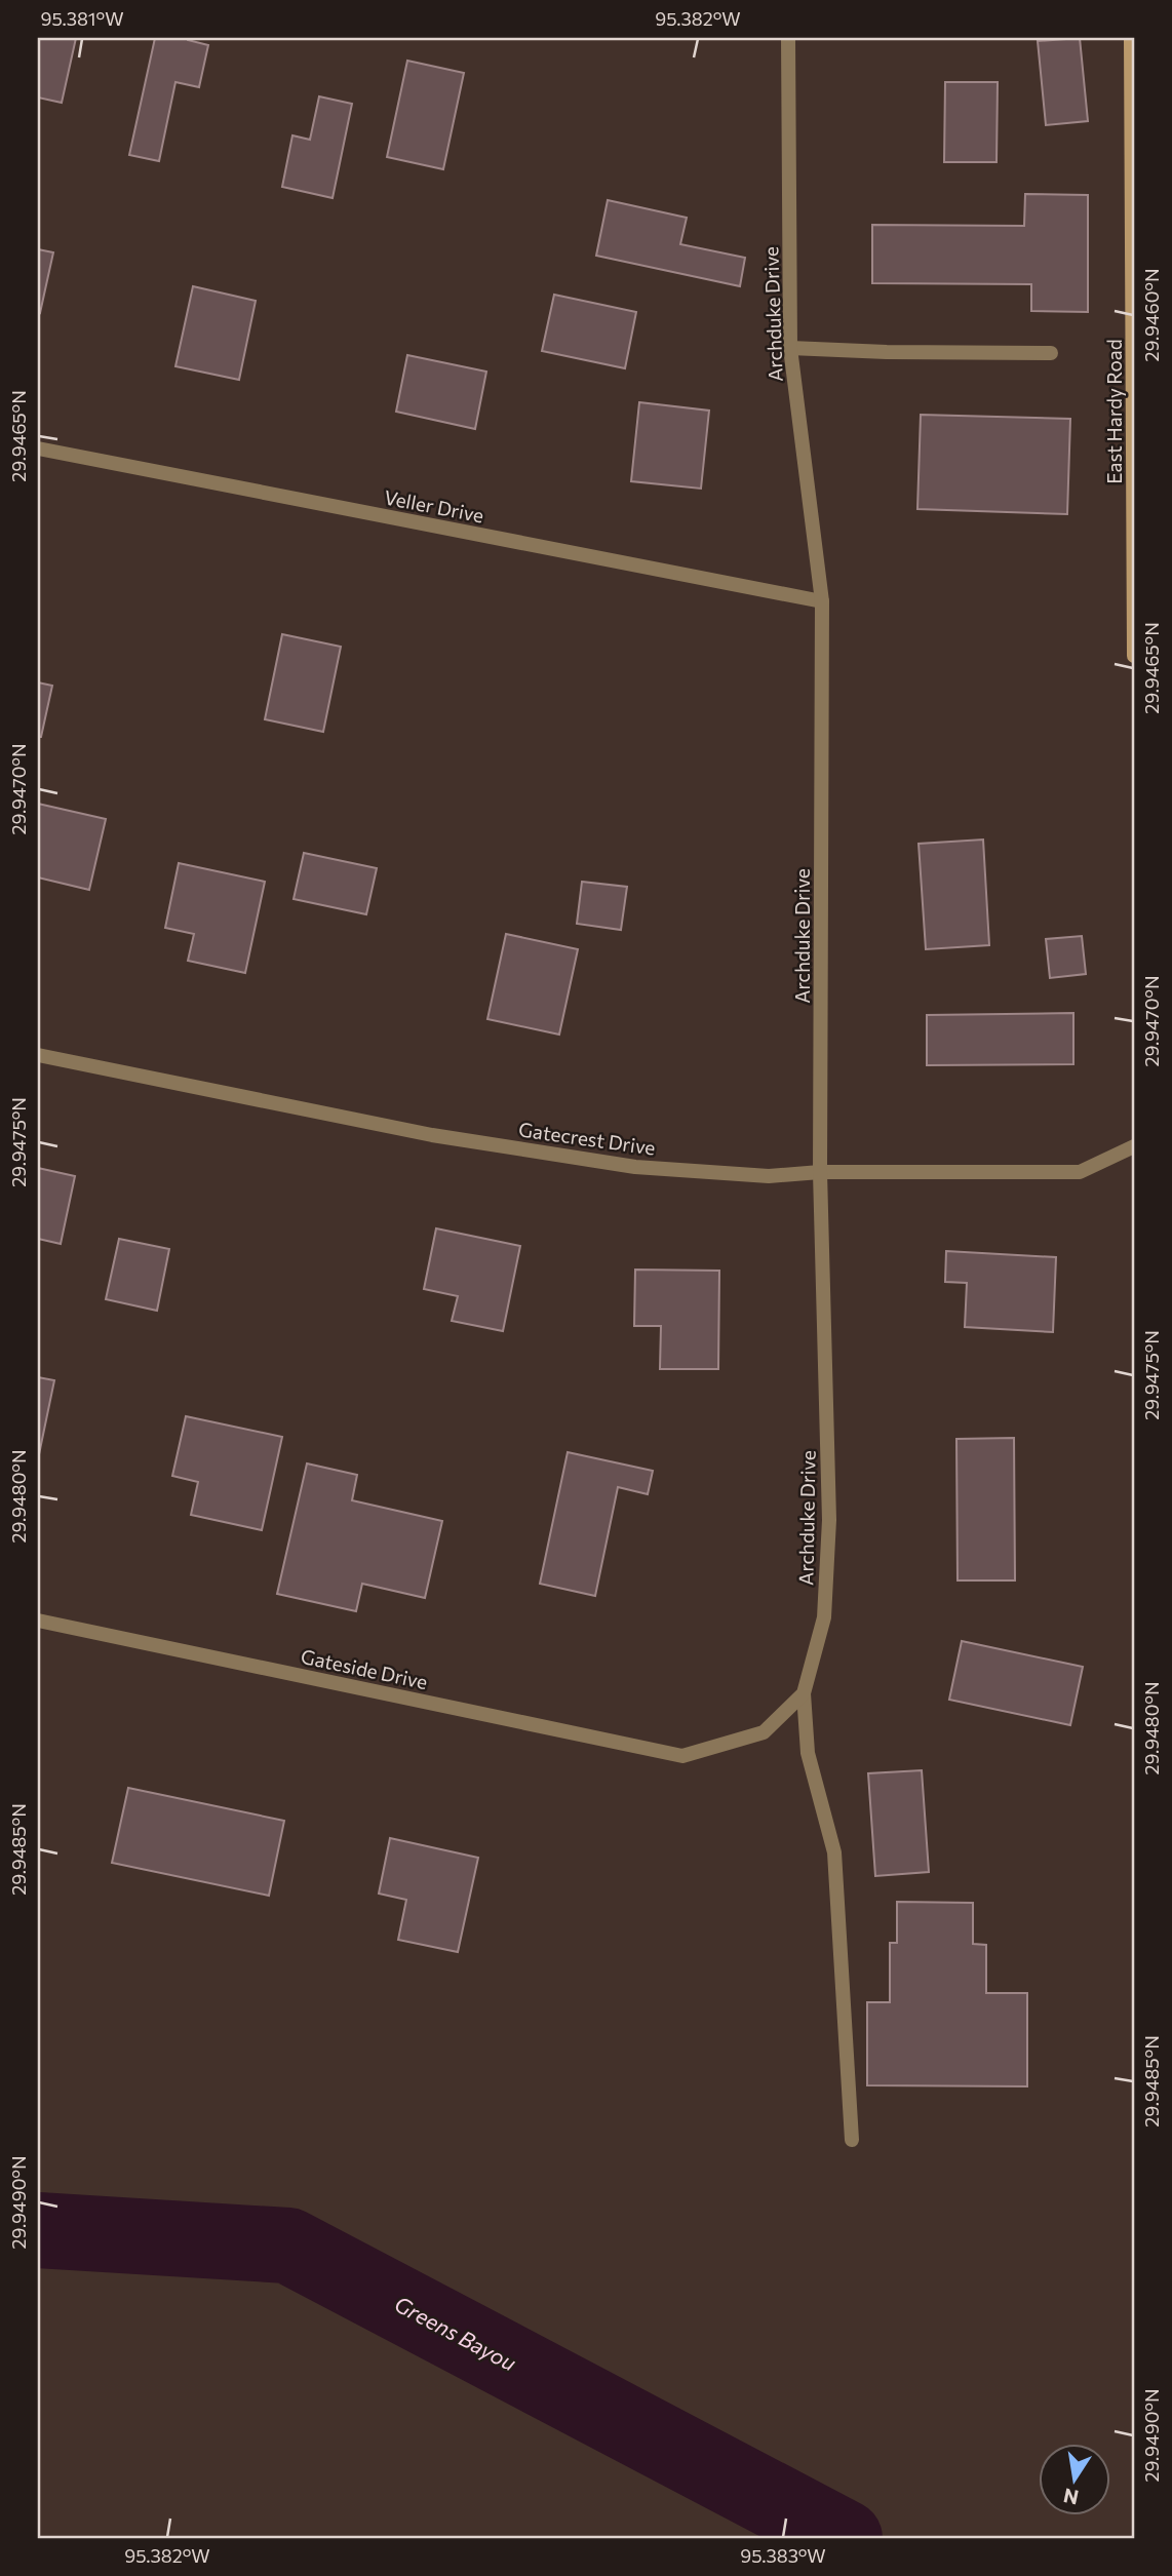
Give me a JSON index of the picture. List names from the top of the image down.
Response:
{
  "streets": {
    "main road": ["East Hardy Road"],
    "street": [
      "Archduke Drive",
      "Veller Drive",
      "Gatecrest Drive",
      "Gateside Drive"
    ]
  },
  "crossings": [
    ["Archduke Drive", "Veller Drive"],
    ["Archduke Drive", "Gatecrest Drive"],
    ["Archduke Drive", "Gateside Drive"]
  ],
  "water": ["Greens Bayou"],
  "north": "bottom",
  "coordinates": [
    "95.381°W",
    "95.382°W",
    "29.9460°N",
    "29.9465°N",
    "29.9470°N",
    "29.9475°N",
    "29.9480°N",
    "29.9485°N",
    "29.9490°N",
    "95.383°W"
  ]
}
